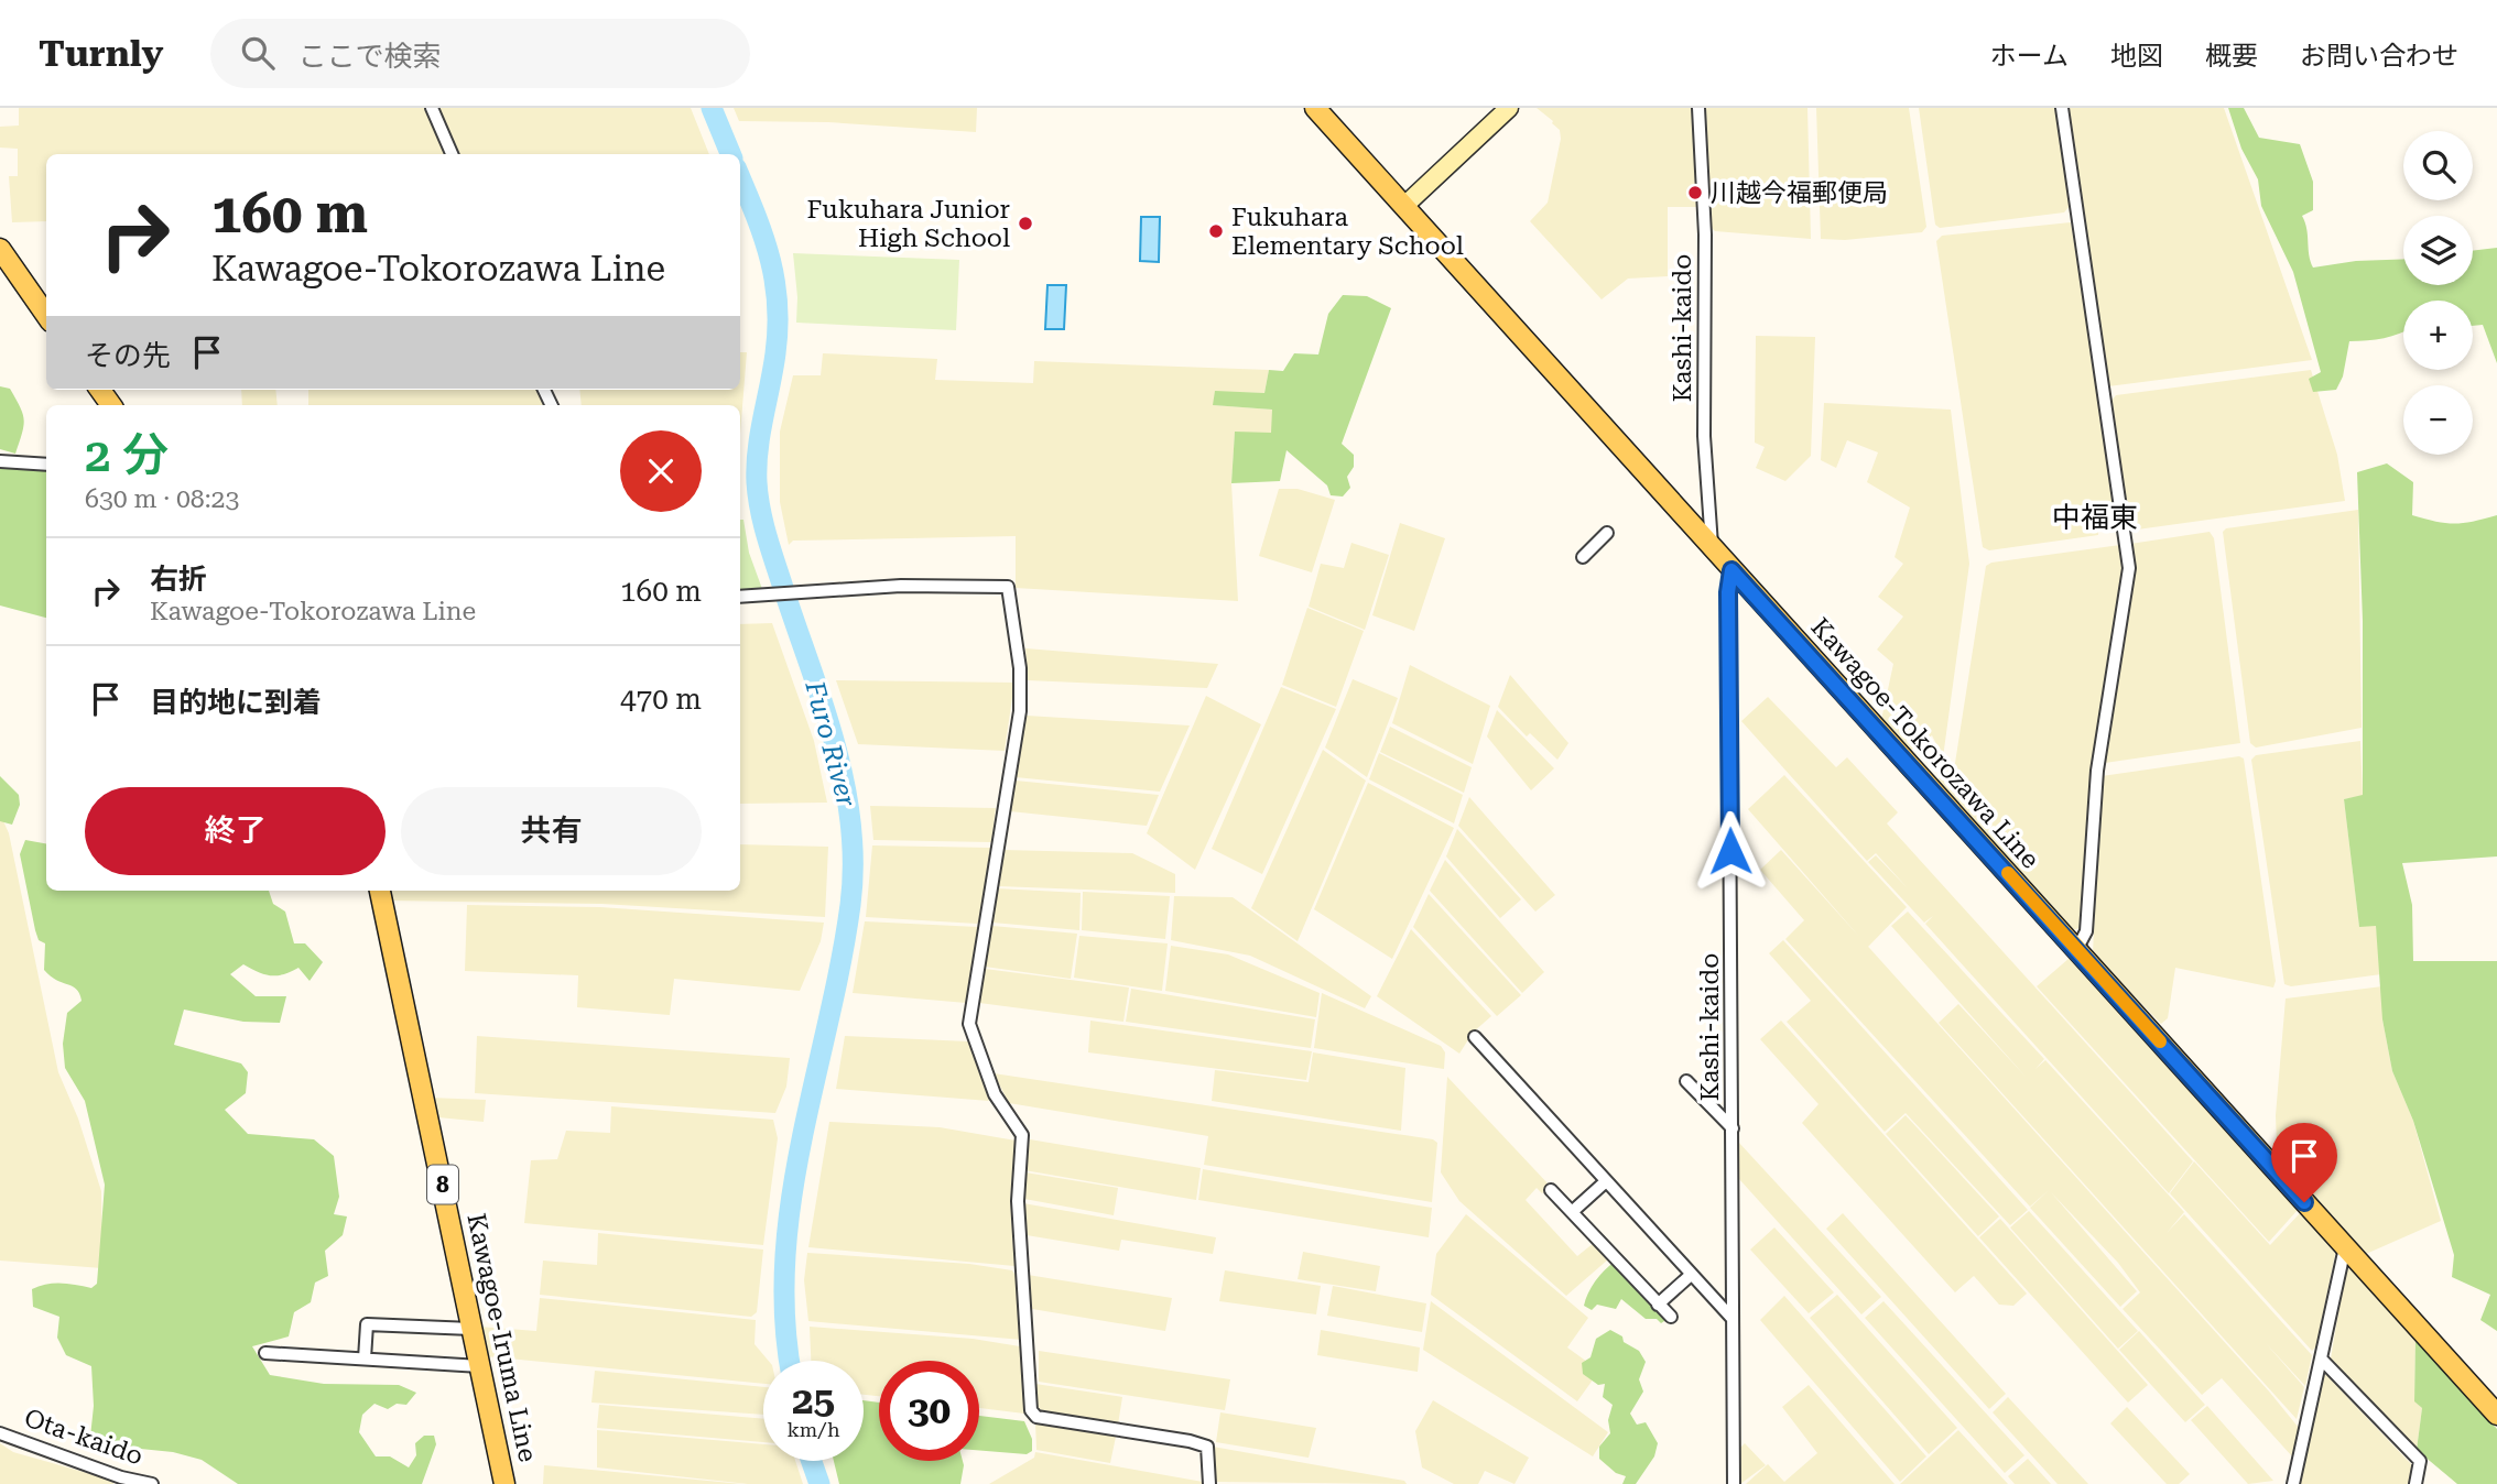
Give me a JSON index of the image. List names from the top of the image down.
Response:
{
  "streets": {
    "main road": ["Kawagoe-Tokorozawa Line", "8", "Kawagoe-Iruma Line"],
    "street": ["Kashi-kaido", "Ota-kaido"]
  },
  "crossings": [
    ["Kashi-kaido", "Kawagoe-Tokorozawa Line"]
  ],
  "districts": ["中福東"],
  "water": ["Furo River"],
  "places": ["川越今福郵便局", "Fukuhara Junior High School", "Fukuhara Elementary School"],
  "page": {
    "header": "Turnly",
    "search": "ここで検索",
    "nav": [
      "ホーム",
      "地図",
      "概要",
      "お問い合わせ"
    ],
    "map_buttons": ["+", "−"],
    "turn": ["160 m", "Kawagoe-Tokorozawa Line"],
    "then": "その先",
    "heading": ["2 分", "630 m · 08:23"],
    "list": [
      {
        "name": "右折",
        "note": "Kawagoe-Tokorozawa Line",
        "value": "160 m"
      },
      {
        "name": "目的地に到着",
        "value": "470 m"
      }
    ],
    "buttons": ["終了", "共有"],
    "speed": "25 km/h",
    "limit": "30"
  }
}
